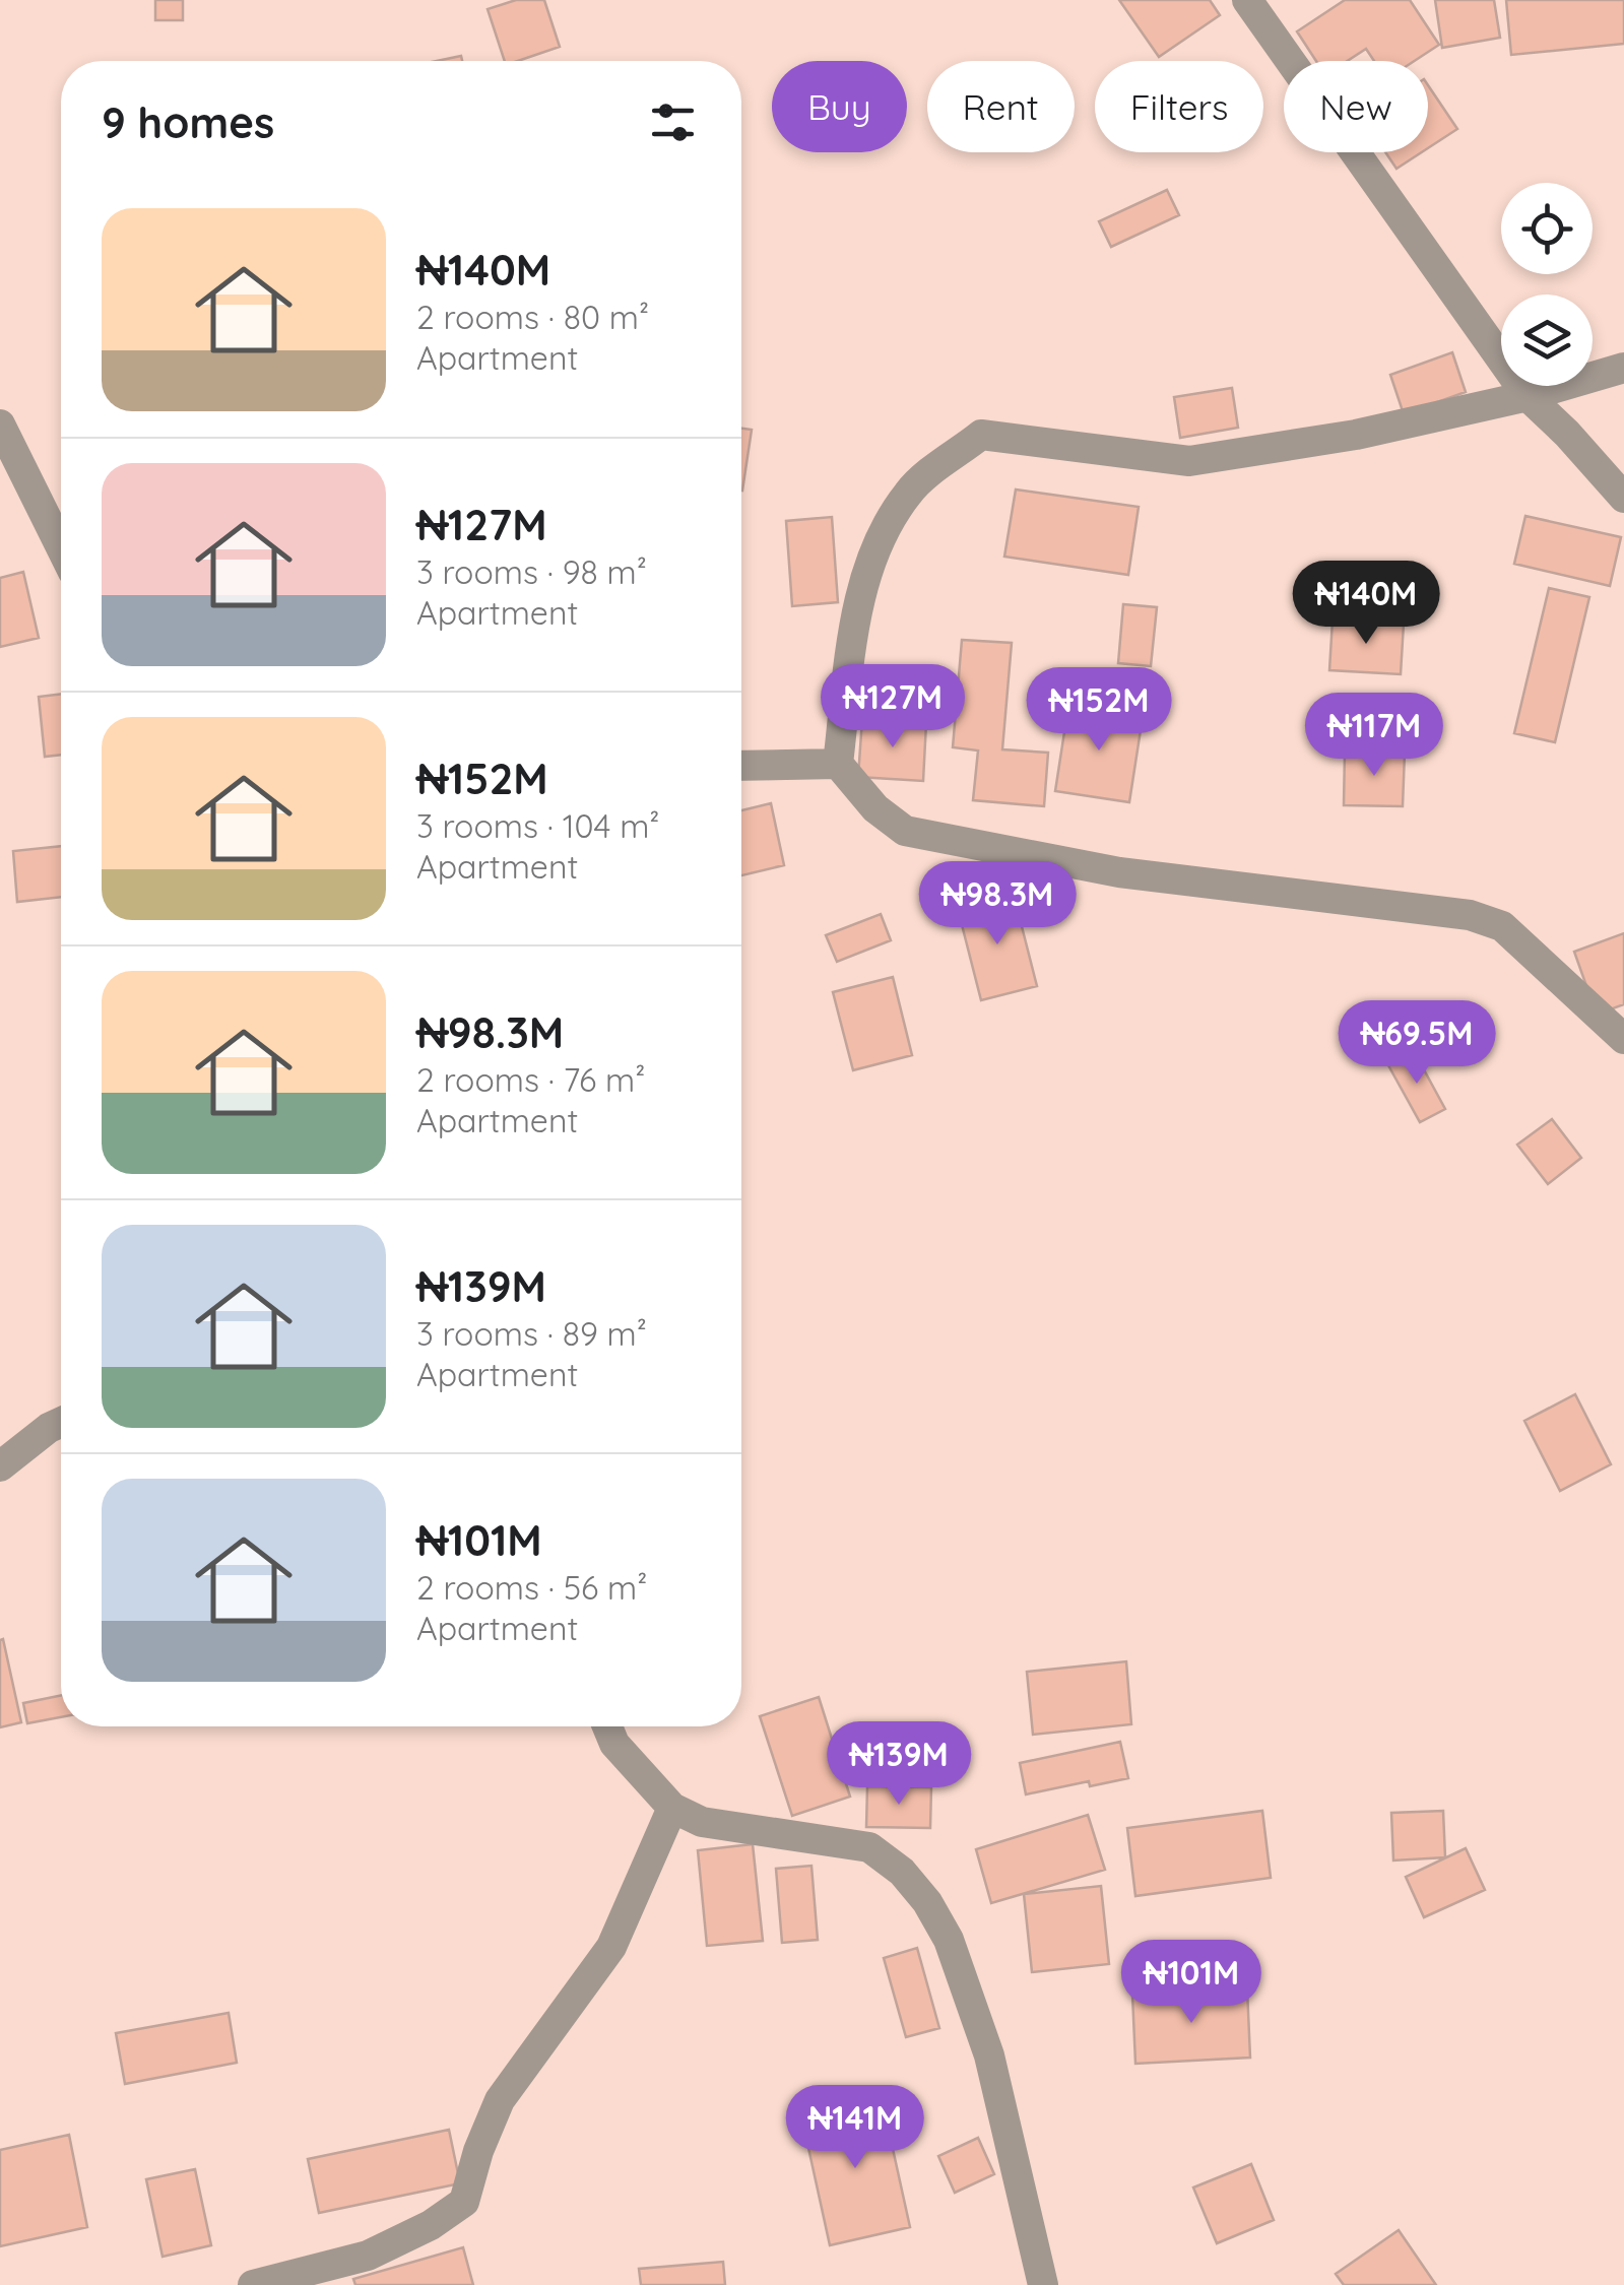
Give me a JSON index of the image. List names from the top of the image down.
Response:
{
  "page": {
    "chip": [
      "Buy",
      "Rent",
      "Filters",
      "New"
    ],
    "heading": "9 homes",
    "list": [
      {
        "name": "₦140M",
        "note": "2 rooms · 80 m² · Apartment"
      },
      {
        "name": "₦127M",
        "note": "3 rooms · 98 m² · Apartment"
      },
      {
        "name": "₦152M",
        "note": "3 rooms · 104 m² · Apartment"
      },
      {
        "name": "₦98.3M",
        "note": "2 rooms · 76 m² · Apartment"
      },
      {
        "name": "₦139M",
        "note": "3 rooms · 89 m² · Apartment"
      },
      {
        "name": "₦101M",
        "note": "2 rooms · 56 m² · Apartment"
      }
    ],
    "price": [
      "₦140M",
      "₦127M",
      "₦152M",
      "₦117M",
      "₦98.3M",
      "₦69.5M",
      "₦139M",
      "₦101M",
      "₦141M"
    ]
  }
}
